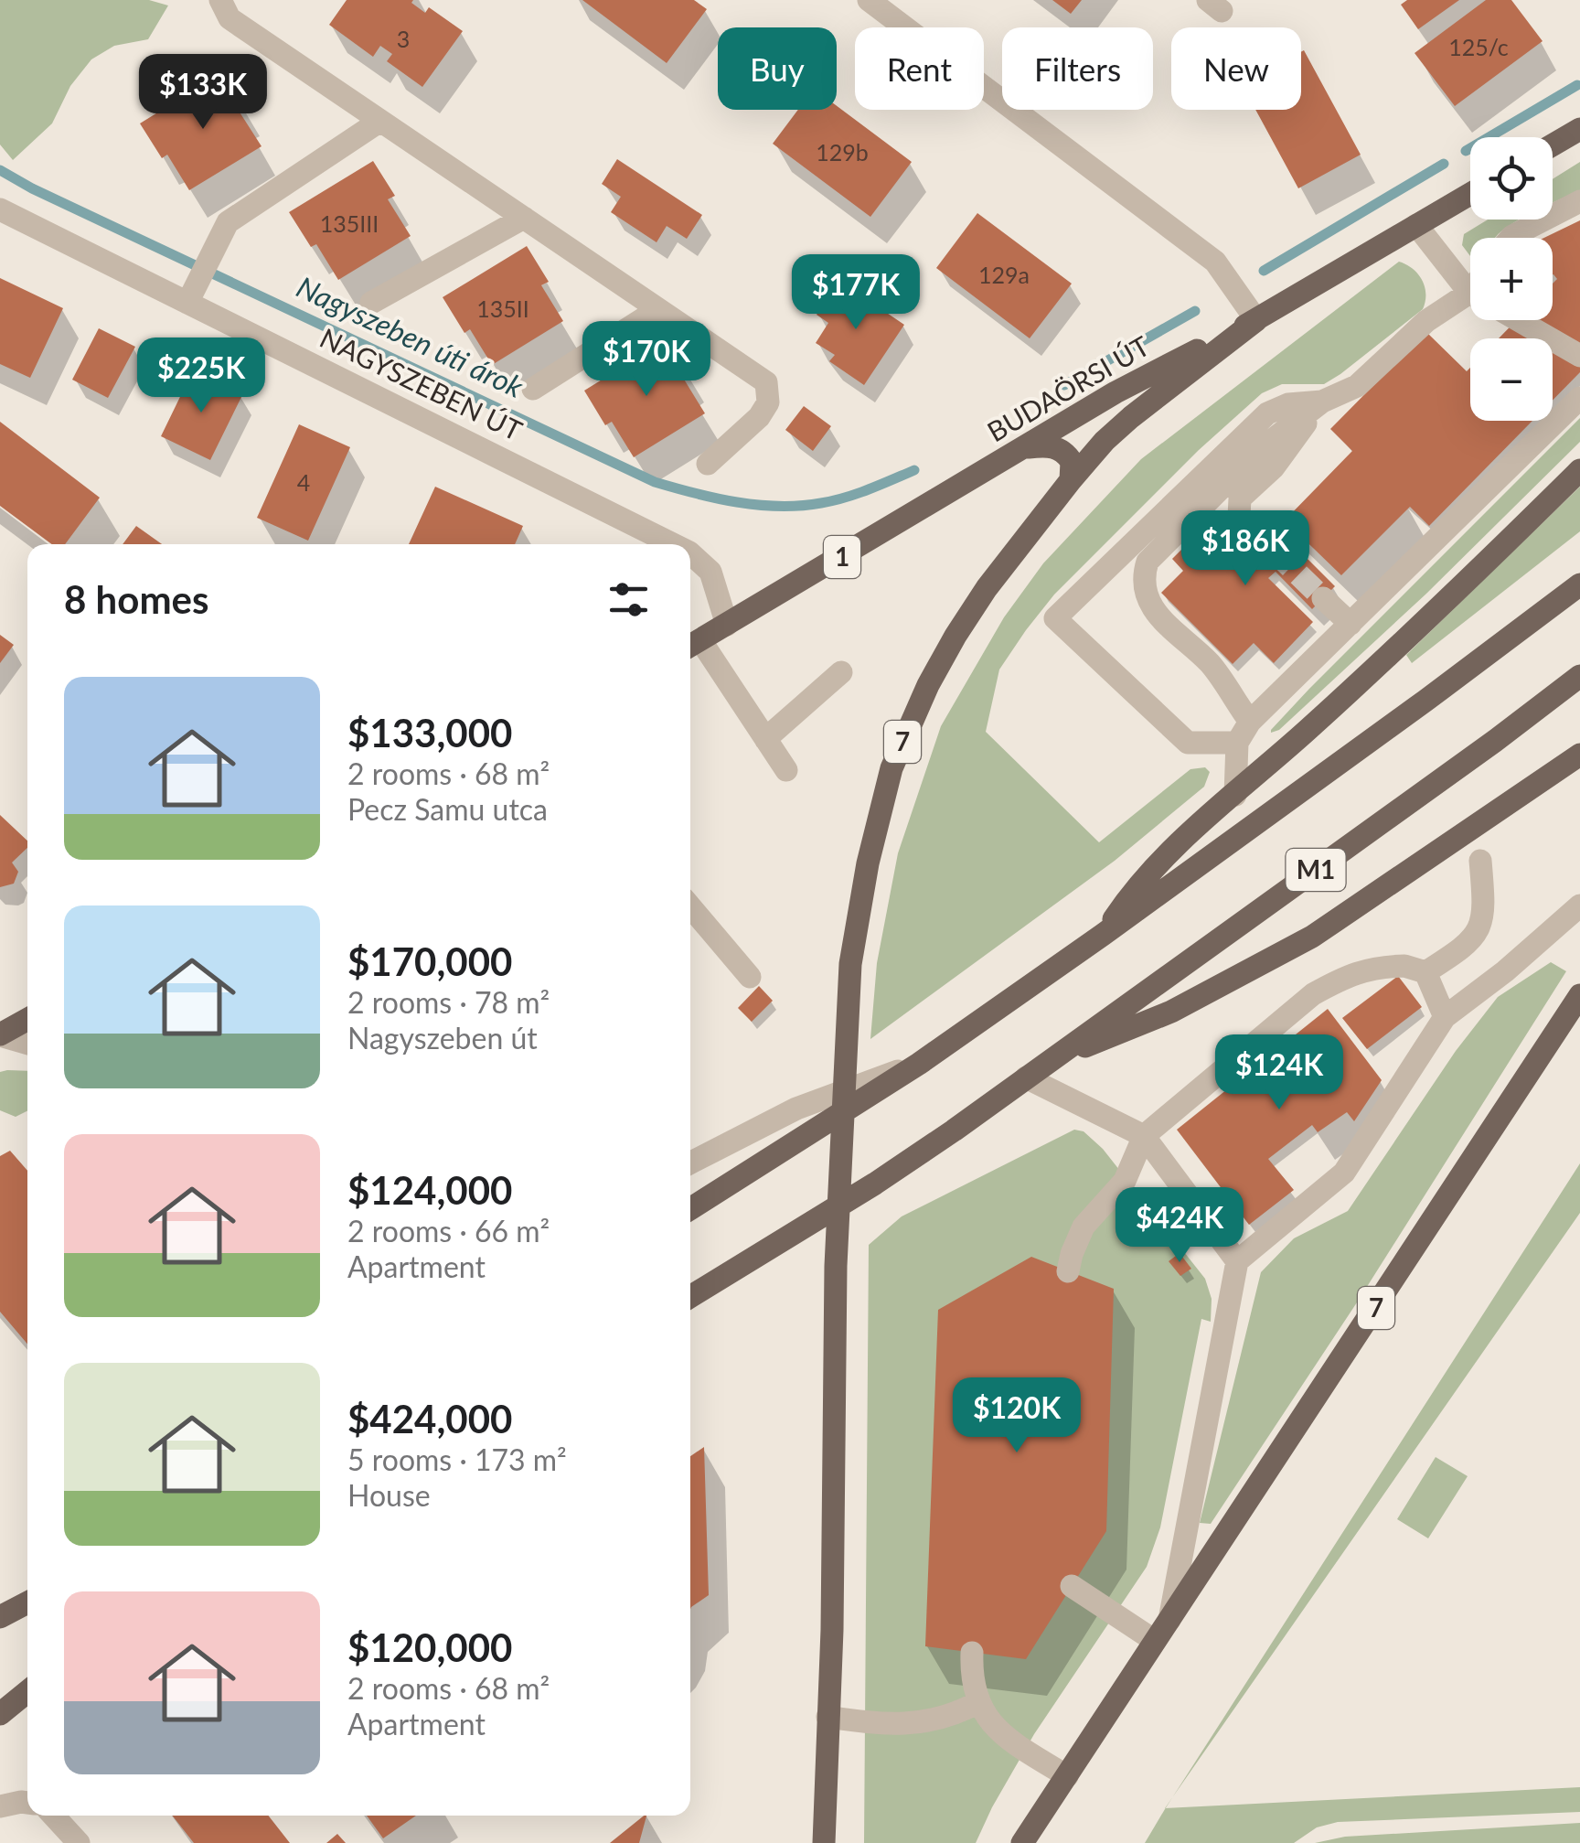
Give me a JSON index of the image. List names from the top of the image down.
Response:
{
  "streets": {
    "main road": [
      "BUDAÖRSI ÚT",
      "1",
      "7",
      "M1"
    ],
    "street": ["NAGYSZEBEN ÚT"]
  },
  "crossings": [
    ["NAGYSZEBEN ÚT", "BUDAÖRSI ÚT"],
    ["BUDAÖRSI ÚT", "7"]
  ],
  "water": ["Nagyszeben úti árok"],
  "house_numbers": [
    "3",
    "125/c",
    "129b",
    "135III",
    "129a",
    "135II",
    "4"
  ],
  "page": {
    "chip": [
      "Buy",
      "Rent",
      "Filters",
      "New"
    ],
    "price": [
      "$133K",
      "$177K",
      "$170K",
      "$225K",
      "$186K",
      "$124K",
      "$424K",
      "$120K"
    ],
    "map_buttons": ["+", "−"],
    "heading": "8 homes",
    "list": [
      {
        "name": "$133,000",
        "note": "2 rooms · 68 m² · Pecz Samu utca"
      },
      {
        "name": "$170,000",
        "note": "2 rooms · 78 m² · Nagyszeben út"
      },
      {
        "name": "$124,000",
        "note": "2 rooms · 66 m² · Apartment"
      },
      {
        "name": "$424,000",
        "note": "5 rooms · 173 m² · House"
      },
      {
        "name": "$120,000",
        "note": "2 rooms · 68 m² · Apartment"
      }
    ]
  }
}
